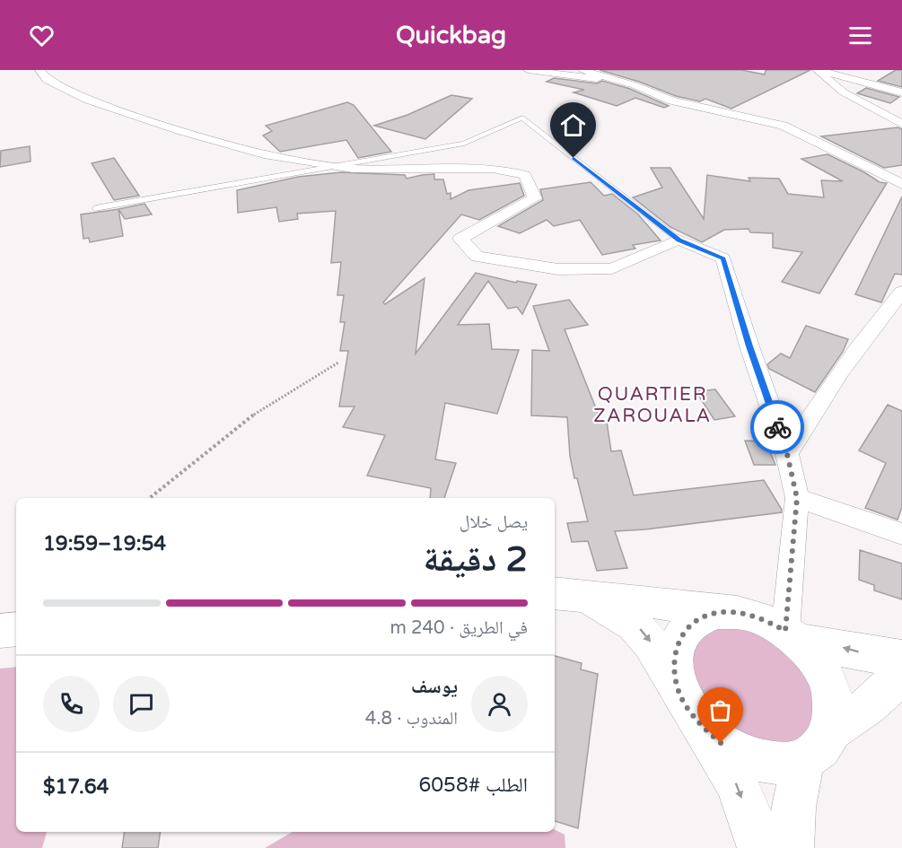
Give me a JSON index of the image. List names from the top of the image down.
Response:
{
  "districts": ["QUARTIER ZAROUALA"],
  "page": {
    "header": "Quickbag",
    "heading": ["2 دقيقة", "يصل خلال", "19:54–19:59"],
    "panel": [
      "يوسف",
      "المندوب · 4.8",
      "الطلب #6058",
      "$17.64"
    ],
    "bar": "في الطريق · 240 m"
  }
}
